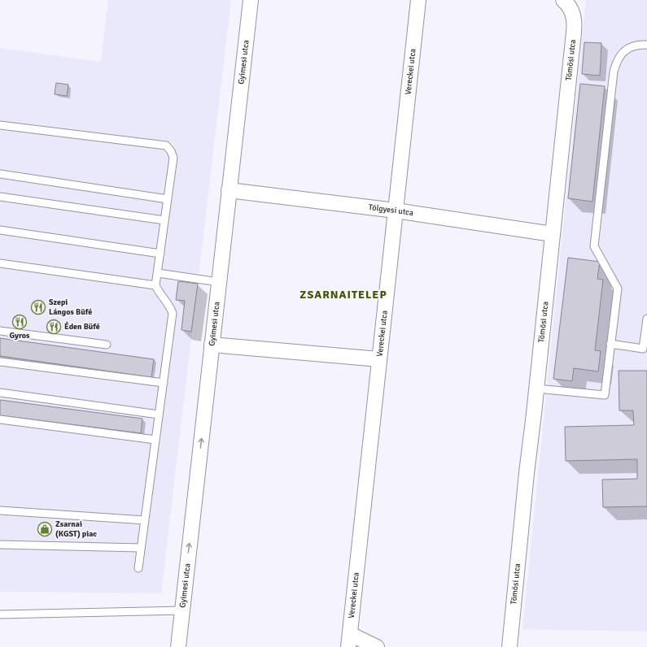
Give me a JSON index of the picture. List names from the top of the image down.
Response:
{
  "streets": {
    "street": [
      "Tömösi utca",
      "Gyimesi utca",
      "Vereckei utca",
      "Tölgyesi utca"
    ]
  },
  "crossings": [
    ["Tömösi utca", "Tölgyesi utca"],
    ["Gyimesi utca", "Tölgyesi utca"],
    ["Vereckei utca", "Tölgyesi utca"]
  ],
  "one_way": ["Gyimesi utca"],
  "districts": ["ZSARNAITELEP"],
  "places": {
    "restaurant": ["Szepi Lángos Büfé", "Gyros", "Éden Büfé"],
    "shop": ["Zsarnai (KGST) piac"]
  }
}
